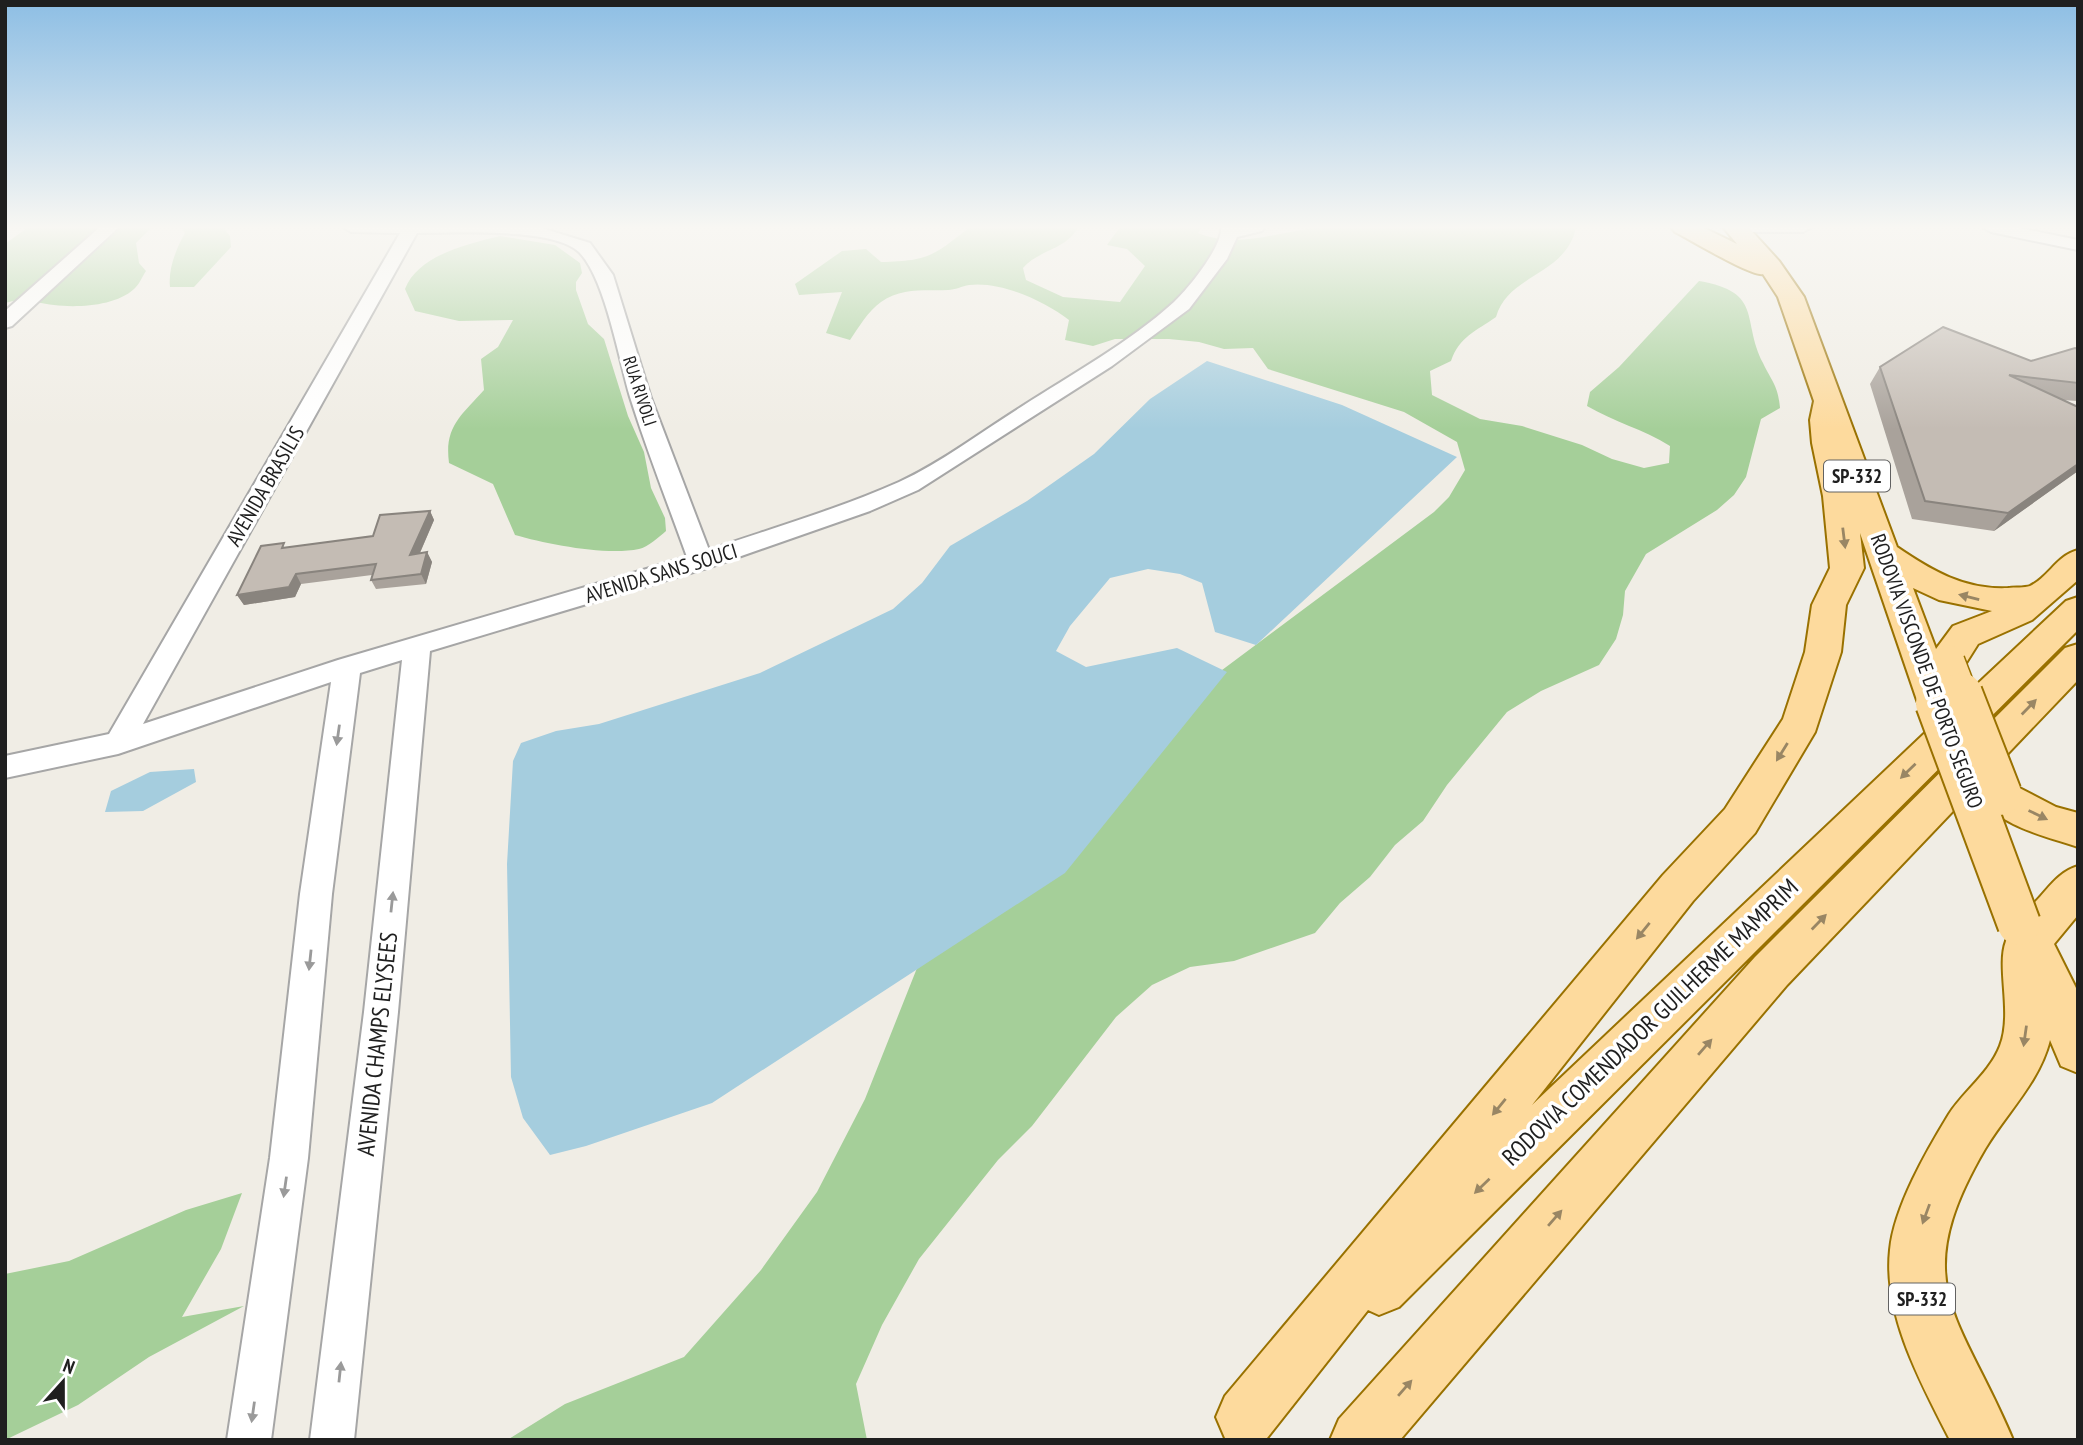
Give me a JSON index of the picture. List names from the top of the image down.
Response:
{
  "streets": {
    "main road": ["SP-332", "RODOVIA VISCONDE DE PORTO SEGURO", "RODOVIA COMENDADOR GUILHERME MAMPRIM"],
    "street": [
      "RUA RIVOLI",
      "AVENIDA BRASILIS",
      "AVENIDA SANS SOUCI",
      "AVENIDA CHAMPS ELYSEES"
    ]
  },
  "crossings": [
    ["RUA RIVOLI", "AVENIDA SANS SOUCI"],
    ["AVENIDA BRASILIS", "AVENIDA SANS SOUCI"],
    ["AVENIDA SANS SOUCI", "AVENIDA CHAMPS ELYSEES"]
  ],
  "north": "top"
}
